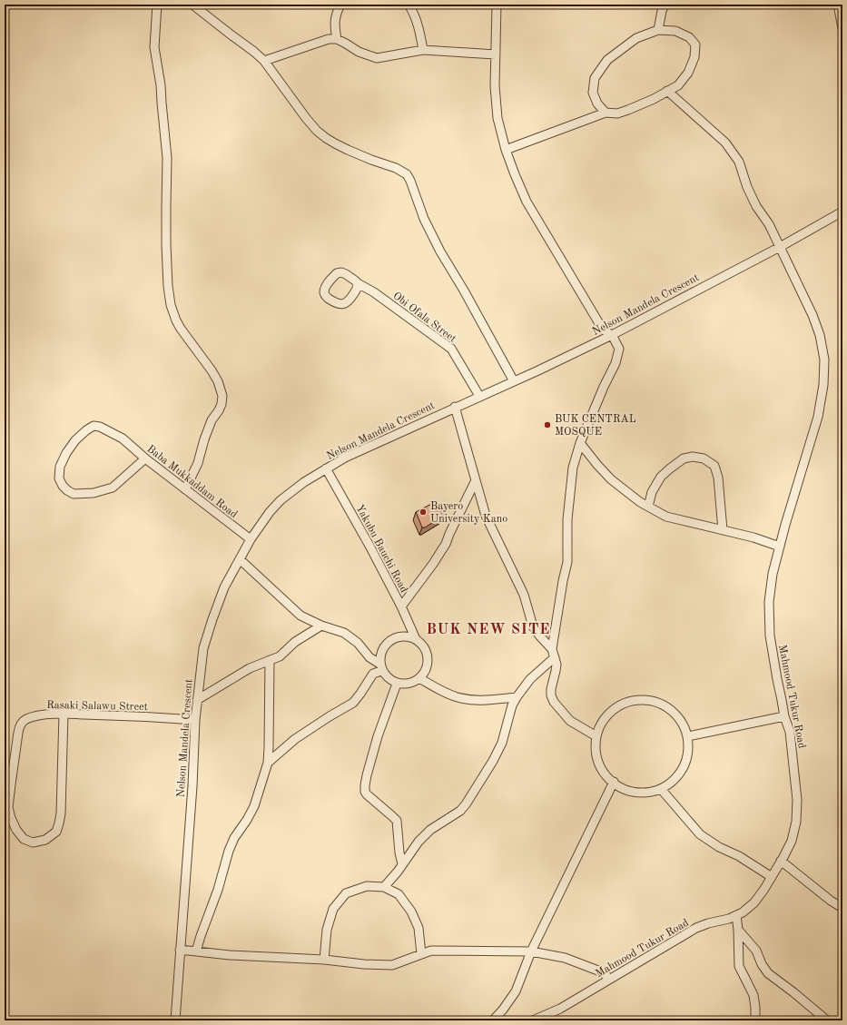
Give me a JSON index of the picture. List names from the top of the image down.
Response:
{
  "streets": {
    "street": [
      "Nelson Mandela Crescent",
      "Obi Ofala Street",
      "Baba Mukkaddam Road",
      "Yakubu Bauchi Road",
      "Mahmood Tukur Road",
      "Rasaki Salawu Street"
    ]
  },
  "crossings": [
    ["Nelson Mandela Crescent", "Obi Ofala Street"],
    ["Nelson Mandela Crescent", "Baba Mukkaddam Road"],
    ["Nelson Mandela Crescent", "Yakubu Bauchi Road"],
    ["Nelson Mandela Crescent", "Mahmood Tukur Road"],
    ["Nelson Mandela Crescent", "Rasaki Salawu Street"]
  ],
  "districts": ["BUK NEW SITE"],
  "places": ["BUK CENTRAL MOSQUE", "Bayero University Kano"]
}
